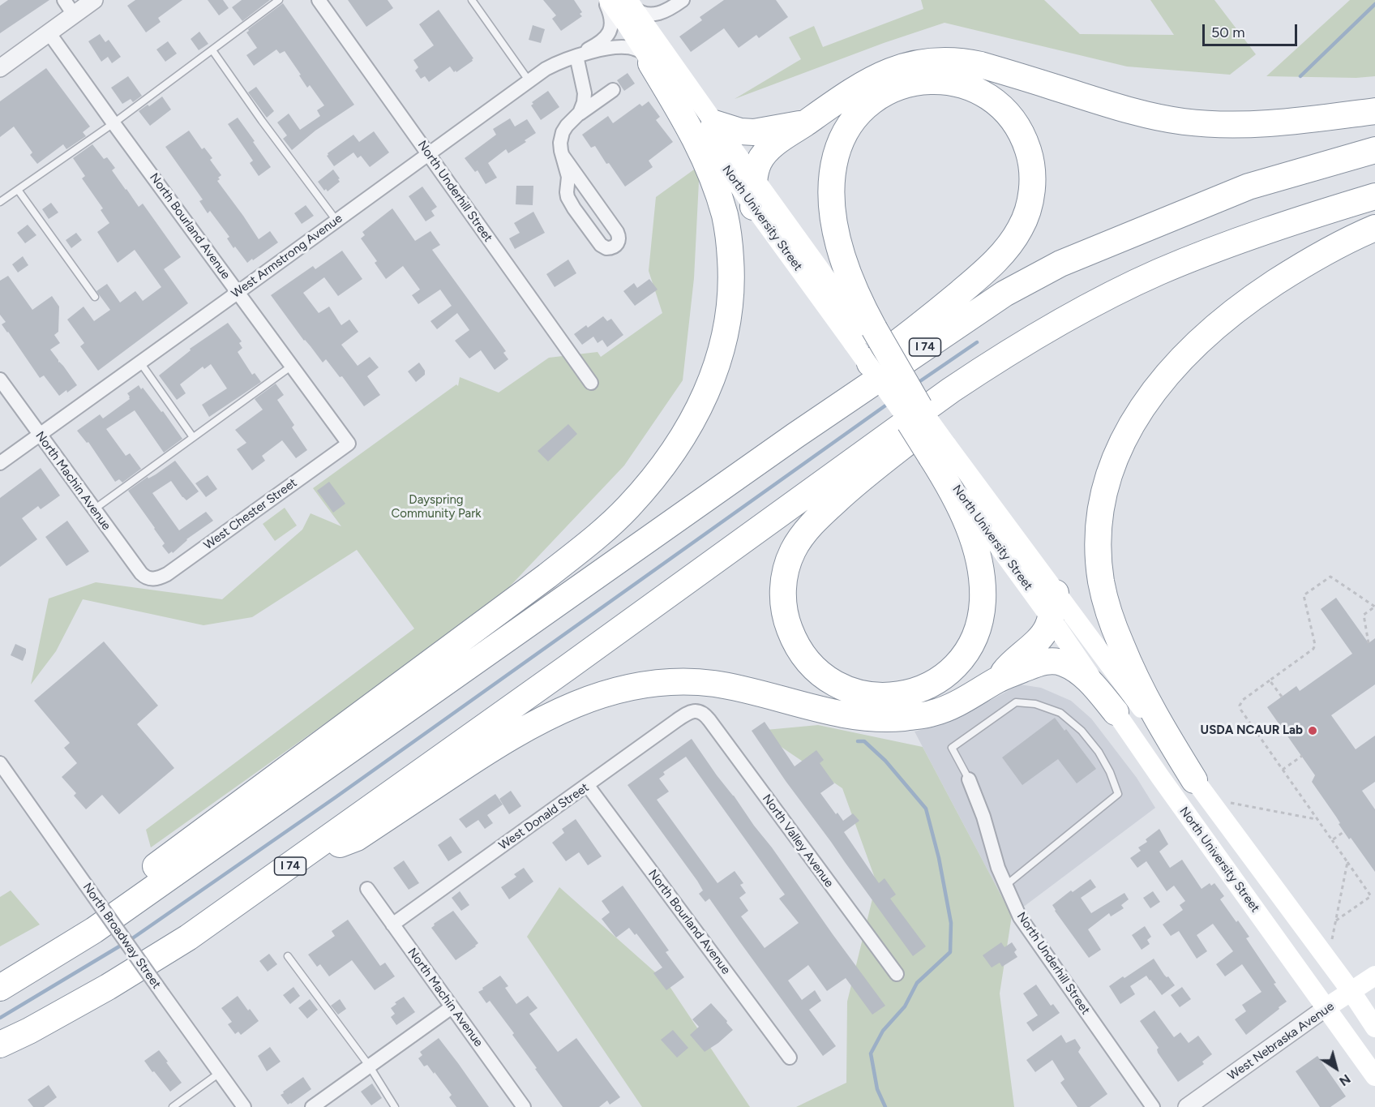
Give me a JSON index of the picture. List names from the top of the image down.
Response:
{
  "streets": {
    "highway": ["I 74"],
    "main road": ["North University Street", "West Nebraska Avenue"],
    "street": [
      "North Underhill Street",
      "North Bourland Avenue",
      "West Armstrong Avenue",
      "North Machin Avenue",
      "West Chester Street",
      "West Donald Street",
      "North Valley Avenue",
      "North Broadway Street"
    ]
  },
  "crossings": [
    ["North Underhill Street", "West Armstrong Avenue"],
    ["North University Street", "West Armstrong Avenue"],
    ["North University Street", "West Nebraska Avenue"],
    ["North Bourland Avenue", "West Armstrong Avenue"],
    ["North Bourland Avenue", "West Chester Street"],
    ["North Bourland Avenue", "West Donald Street"],
    ["West Armstrong Avenue", "North Machin Avenue"],
    ["North Machin Avenue", "West Chester Street"],
    ["North Machin Avenue", "West Donald Street"],
    ["West Donald Street", "North Valley Avenue"]
  ],
  "parks": ["Dayspring Community Park"],
  "places": ["USDA NCAUR Lab"],
  "scale_bar": "50 m",
  "north": "bottom right"
}
